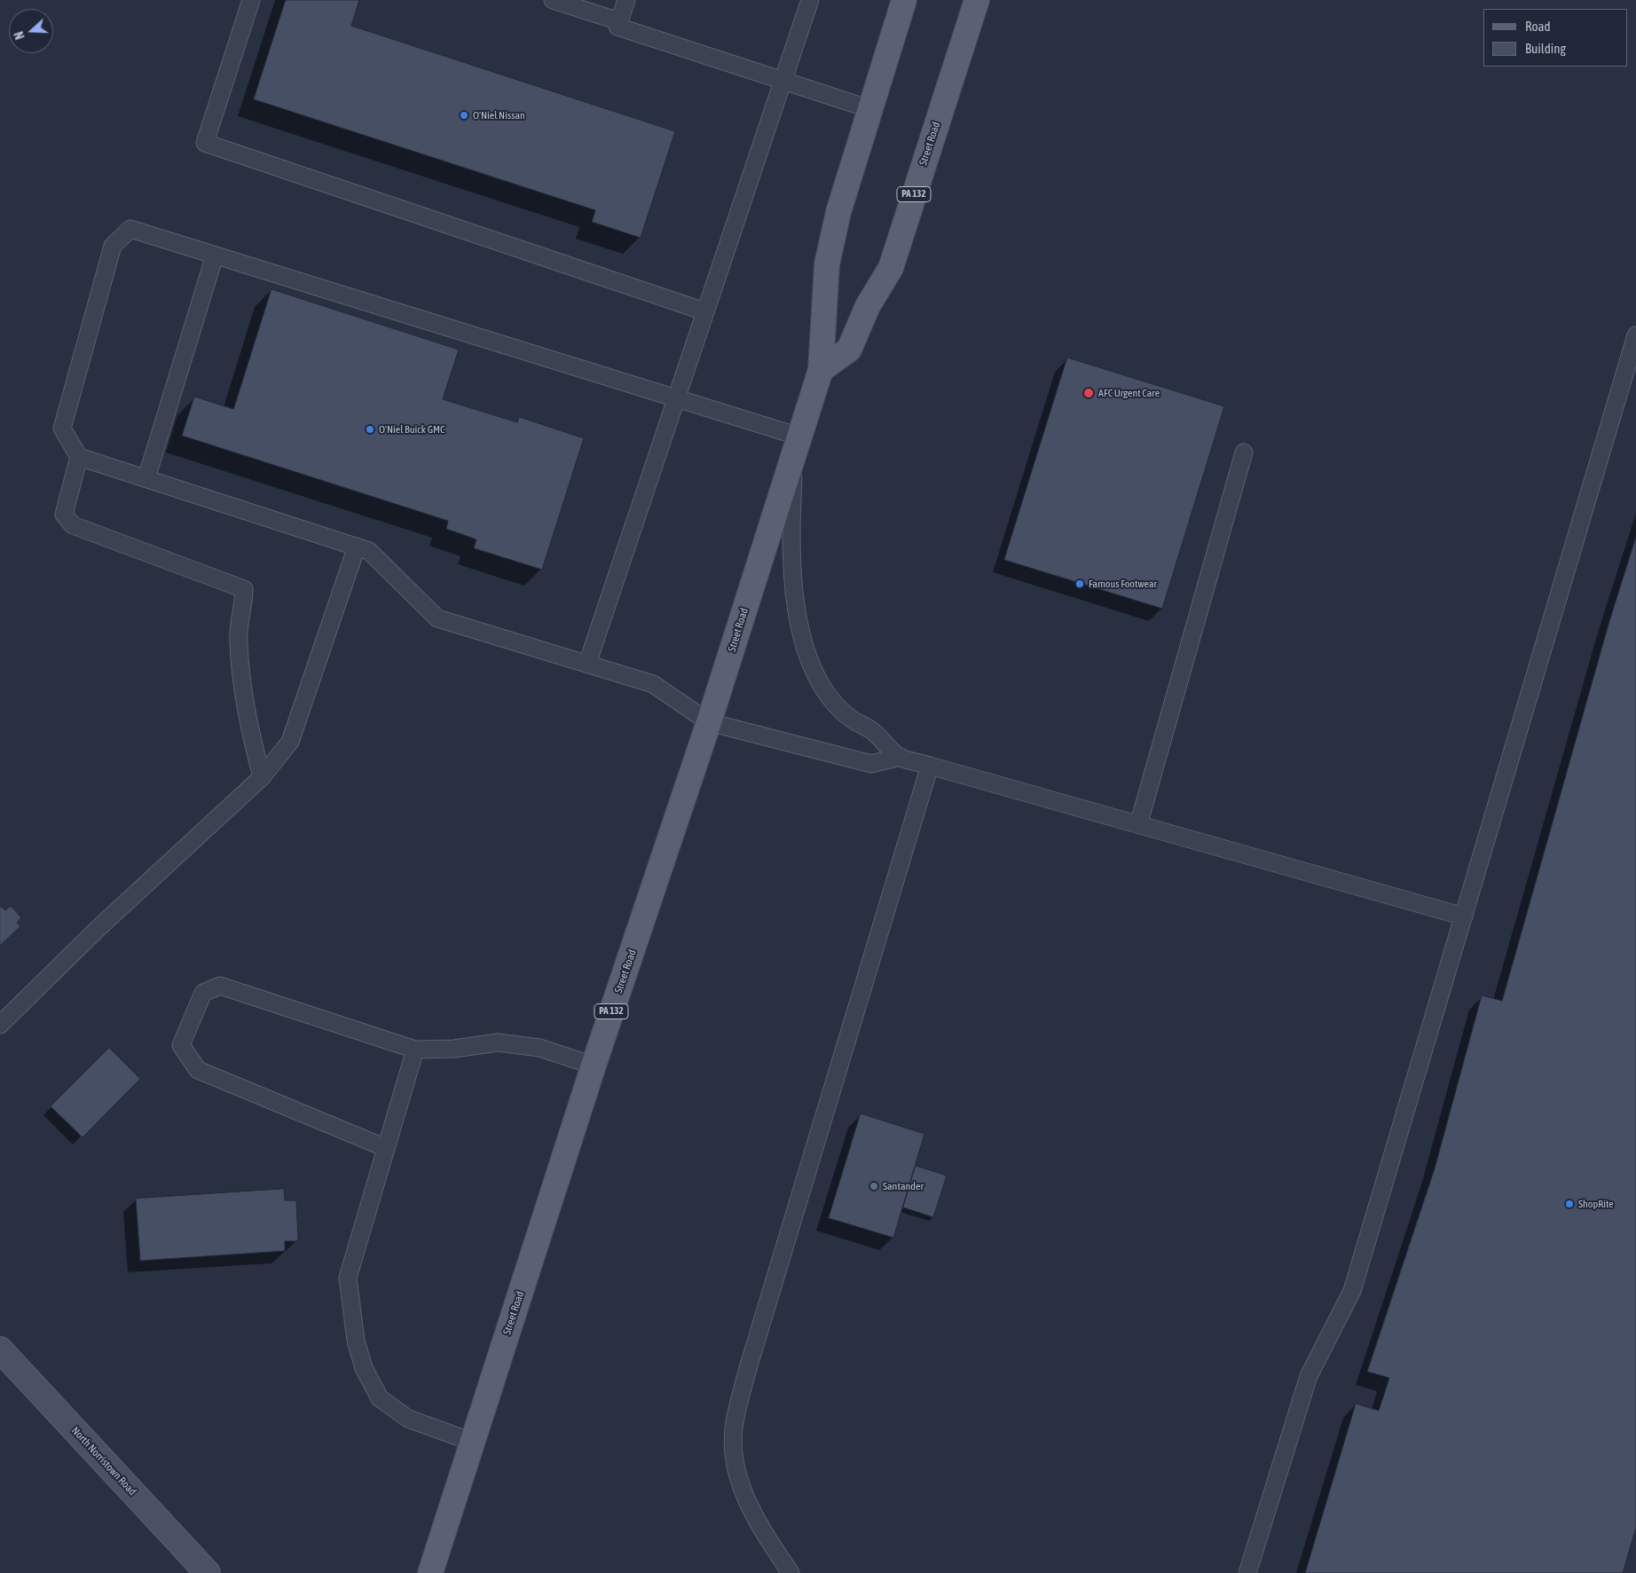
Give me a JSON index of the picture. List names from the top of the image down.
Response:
{
  "streets": {
    "main road": ["Street Road", "PA 132"],
    "street": ["North Norristown Road"]
  },
  "places": [
    "O'Niel Nissan",
    "AFC Urgent Care",
    "O'Niel Buick GMC",
    "Famous Footwear",
    "Santander",
    "ShopRite"
  ],
  "legend": ["Road", "Building"],
  "north": "left"
}
